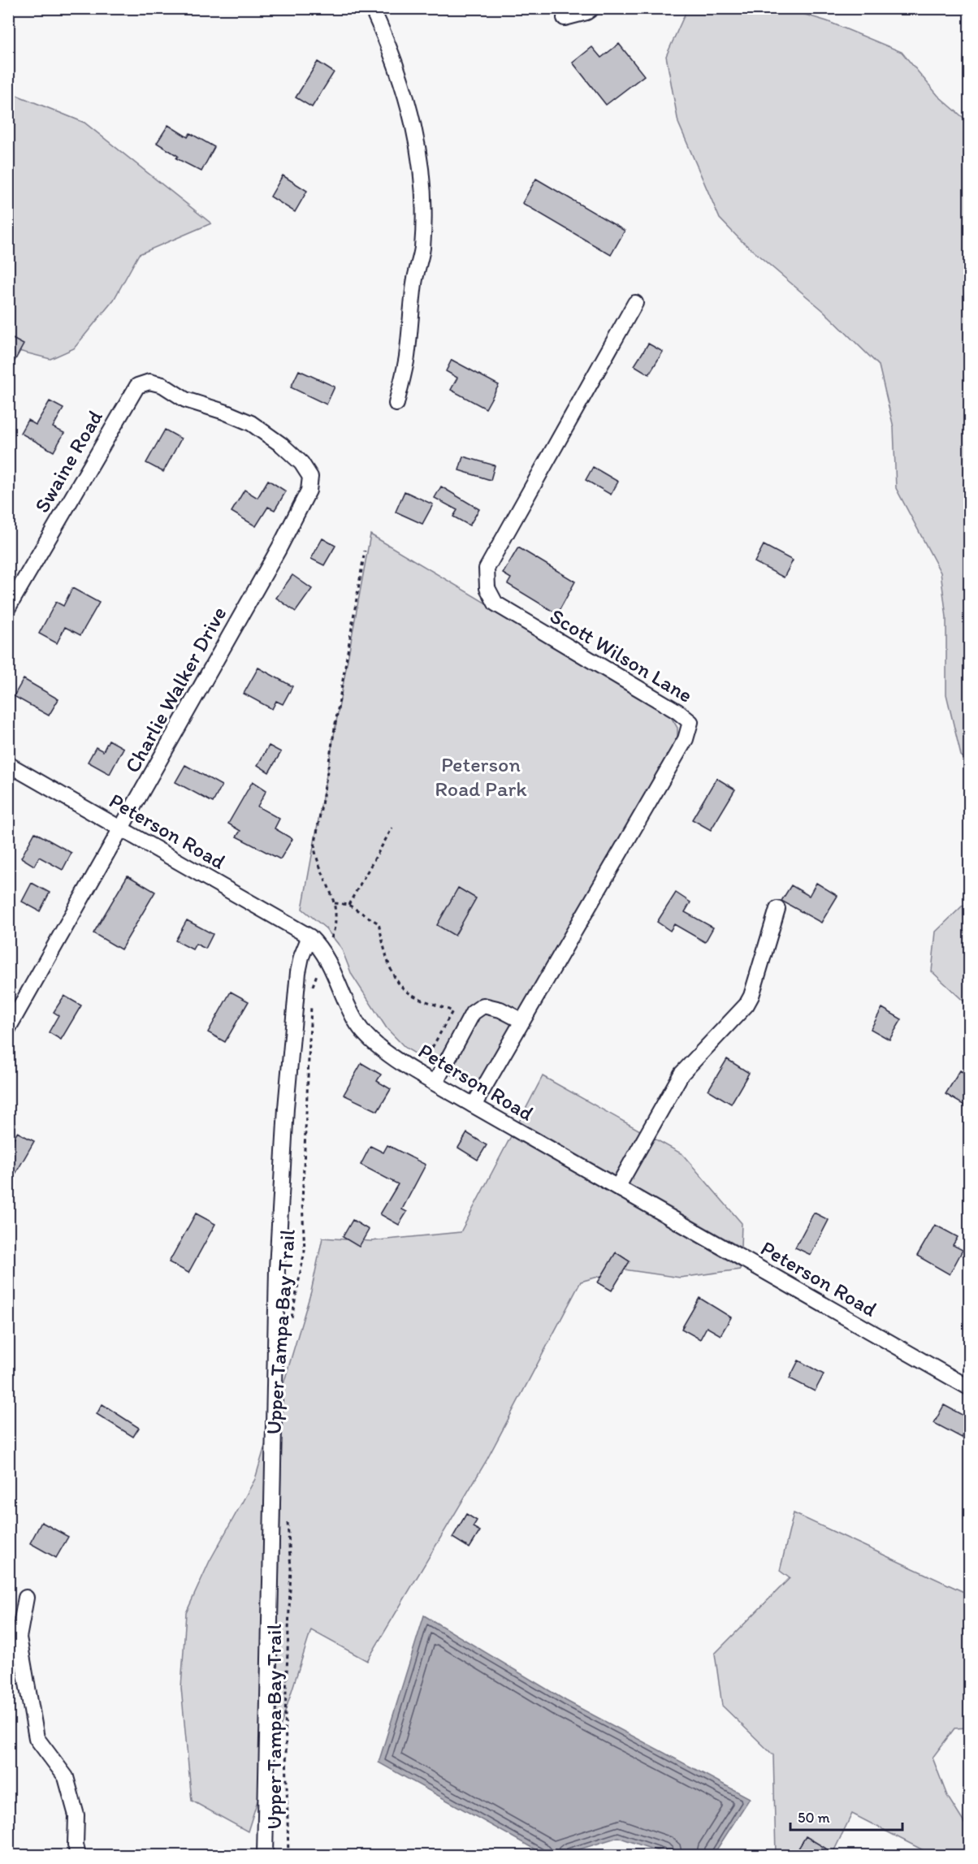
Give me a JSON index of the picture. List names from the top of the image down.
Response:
{
  "streets": {
    "street": [
      "Swaine Road",
      "Scott Wilson Lane",
      "Charlie Walker Drive",
      "Peterson Road"
    ],
    "path": ["Upper Tampa Bay Trail"]
  },
  "crossings": [
    ["Swaine Road", "Charlie Walker Drive"],
    ["Scott Wilson Lane", "Peterson Road"],
    ["Charlie Walker Drive", "Peterson Road"]
  ],
  "parks": ["Peterson Road Park"],
  "scale_bar": "50 m"
}
